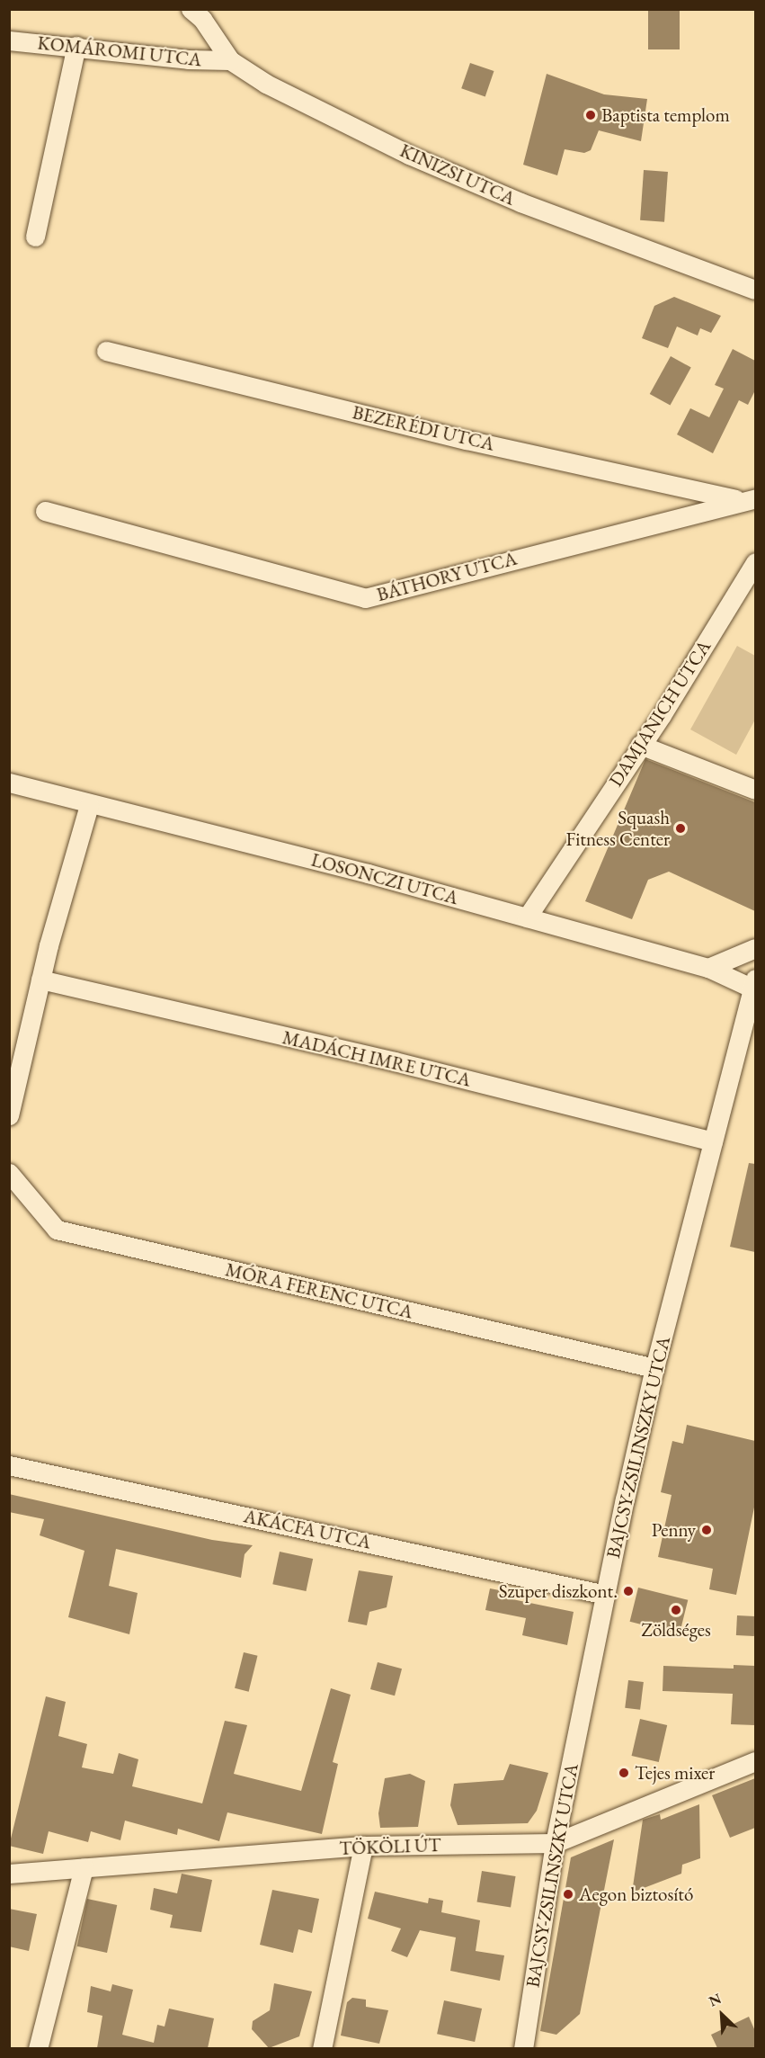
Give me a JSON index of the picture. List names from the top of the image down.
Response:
{
  "streets": {
    "street": [
      "KOMÁROMI UTCA",
      "KINIZSI UTCA",
      "BEZERÉDI UTCA",
      "BÁTHORY UTCA",
      "DAMJANICH UTCA",
      "LOSONCZI UTCA",
      "MADÁCH IMRE UTCA",
      "MÓRA FERENC UTCA",
      "BAJCSY-ZSILINSZKY UTCA",
      "AKÁCFA UTCA",
      "TÖKÖLI ÚT"
    ]
  },
  "crossings": [
    ["KOMÁROMI UTCA", "KINIZSI UTCA"],
    ["BEZERÉDI UTCA", "BÁTHORY UTCA"],
    ["DAMJANICH UTCA", "LOSONCZI UTCA"],
    ["LOSONCZI UTCA", "BAJCSY-ZSILINSZKY UTCA"],
    ["MADÁCH IMRE UTCA", "BAJCSY-ZSILINSZKY UTCA"],
    ["MÓRA FERENC UTCA", "BAJCSY-ZSILINSZKY UTCA"],
    ["BAJCSY-ZSILINSZKY UTCA", "AKÁCFA UTCA"],
    ["BAJCSY-ZSILINSZKY UTCA", "TÖKÖLI ÚT"]
  ],
  "places": [
    "Baptista templom",
    "Squash Fitness Center",
    "Penny",
    "Szuper diszkont.",
    "Zöldséges",
    "Tejes mixer",
    "Aegon biztosító"
  ],
  "north": "top left"
}
